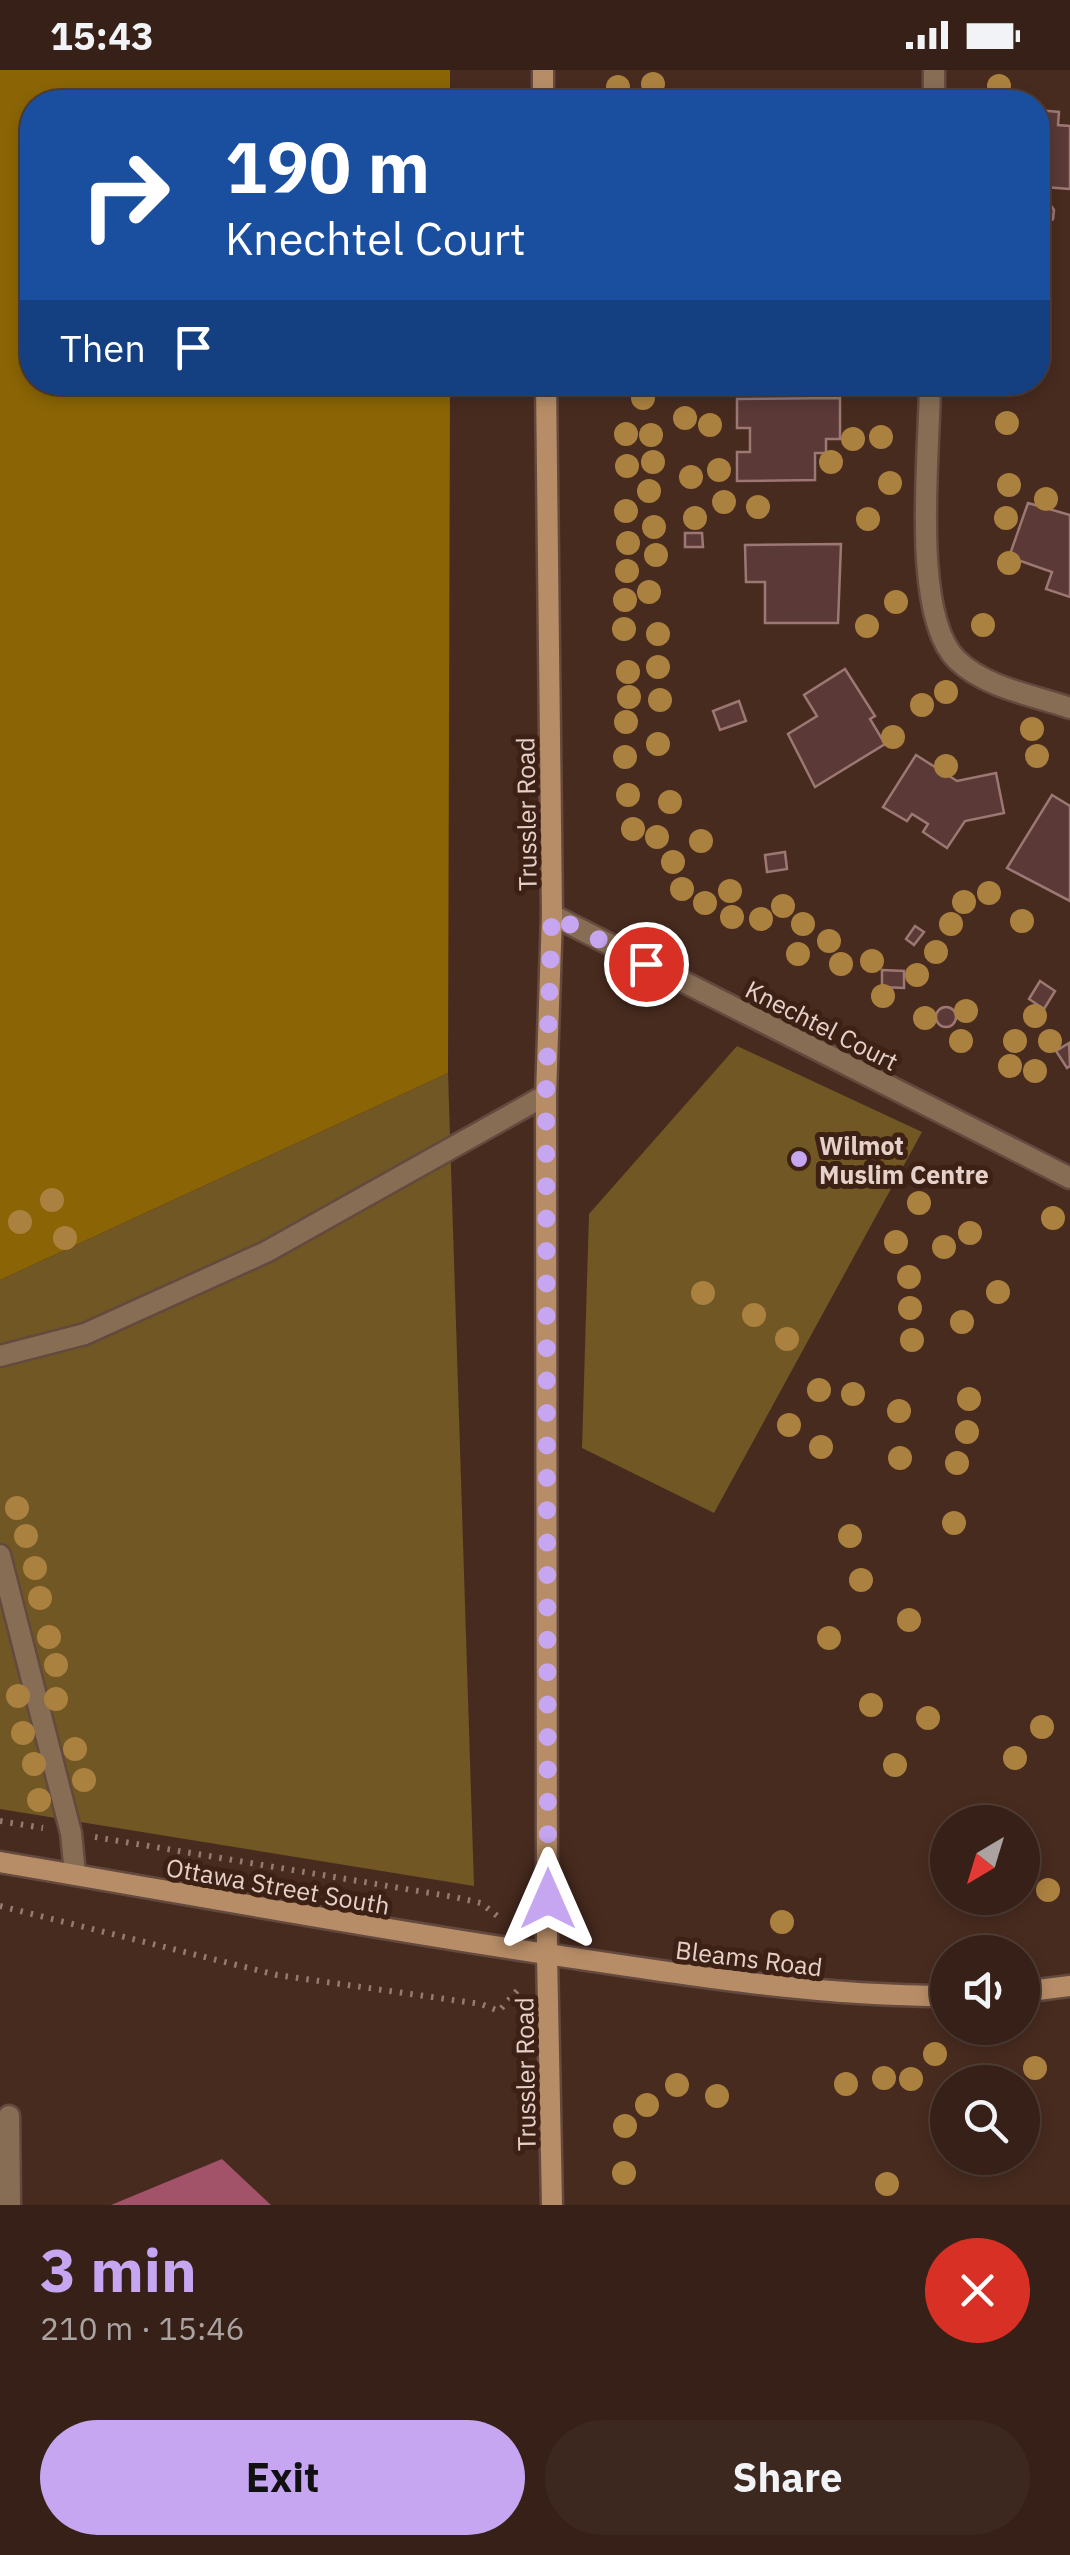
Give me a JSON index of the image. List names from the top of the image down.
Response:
{
  "streets": {
    "main road": ["Trussler Road", "Ottawa Street South", "Bleams Road"],
    "street": ["Knechtel Court"]
  },
  "crossings": [
    ["Trussler Road", "Knechtel Court"],
    ["Trussler Road", "Ottawa Street South"],
    ["Trussler Road", "Bleams Road"],
    ["Ottawa Street South", "Bleams Road"]
  ],
  "places": ["Wilmot Muslim Centre"],
  "north": "bottom left",
  "page": {
    "status": "15:43",
    "turn": ["190 m", "Knechtel Court"],
    "then": "Then",
    "heading": ["3 min", "210 m · 15:46"],
    "buttons": ["Exit", "Share"]
  }
}
